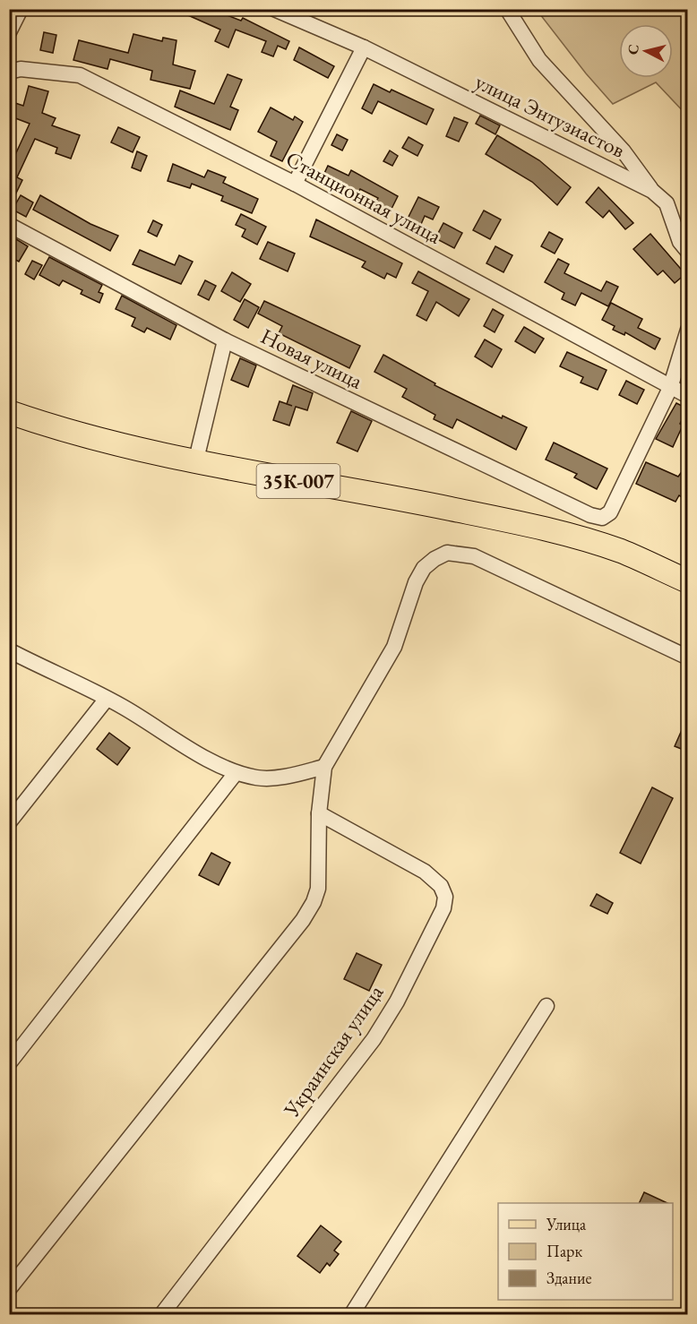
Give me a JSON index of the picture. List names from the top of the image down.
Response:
{
  "streets": {
    "main road": ["35К-007"],
    "street": [
      "улица Энтузиастов",
      "Станционная улица",
      "Новая улица",
      "Украинская улица"
    ]
  },
  "crossings": [
    ["Станционная улица", "Новая улица"]
  ],
  "legend": ["Улица", "Парк", "Здание"],
  "north": "left"
}
